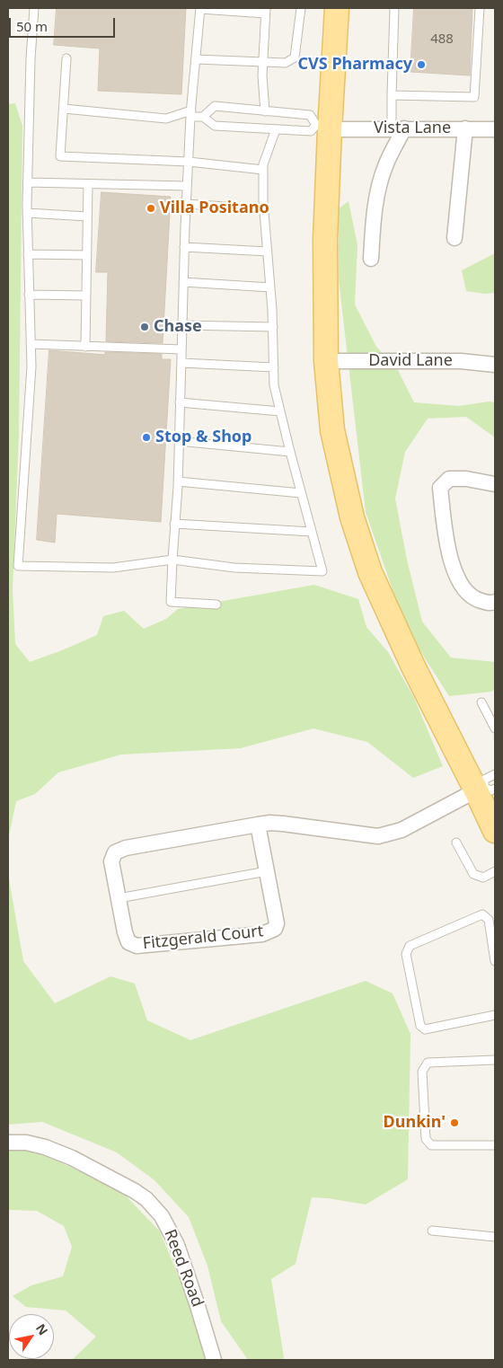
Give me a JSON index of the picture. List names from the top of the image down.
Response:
{
  "streets": {
    "street": [
      "Vista Lane",
      "David Lane",
      "Fitzgerald Court",
      "Reed Road"
    ]
  },
  "places": [
    "CVS Pharmacy",
    "Villa Positano",
    "Chase",
    "Stop & Shop",
    "Dunkin'"
  ],
  "house_numbers": ["488"],
  "scale_bar": "50 m",
  "north": "top right"
}
